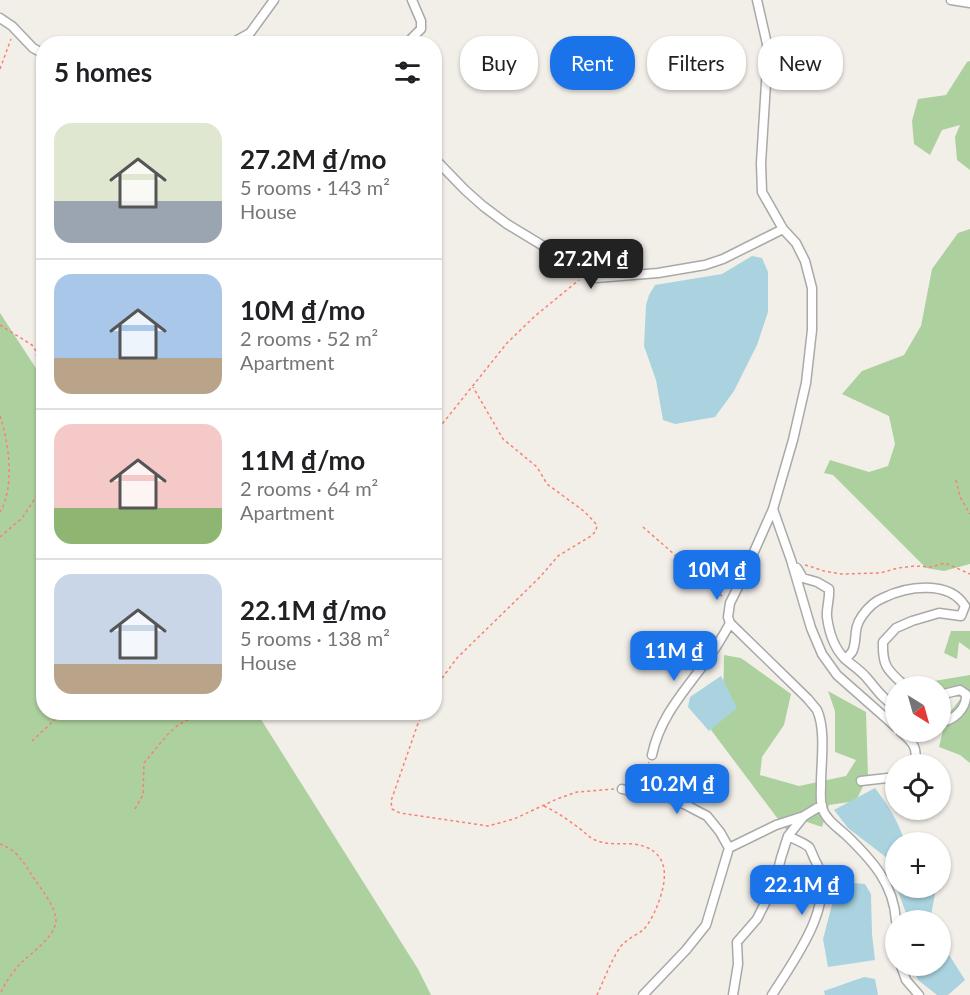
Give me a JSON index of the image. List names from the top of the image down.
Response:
{
  "north": "bottom right",
  "page": {
    "chip": [
      "Buy",
      "Rent",
      "Filters",
      "New"
    ],
    "heading": "5 homes",
    "list": [
      {
        "name": "27.2M ₫/mo",
        "note": "5 rooms · 143 m² · House"
      },
      {
        "name": "10M ₫/mo",
        "note": "2 rooms · 52 m² · Apartment"
      },
      {
        "name": "11M ₫/mo",
        "note": "2 rooms · 64 m² · Apartment"
      },
      {
        "name": "22.1M ₫/mo",
        "note": "5 rooms · 138 m² · House"
      }
    ],
    "price": [
      "27.2M ₫",
      "10M ₫",
      "11M ₫",
      "10.2M ₫",
      "22.1M ₫"
    ],
    "map_buttons": ["+", "−"]
  }
}
